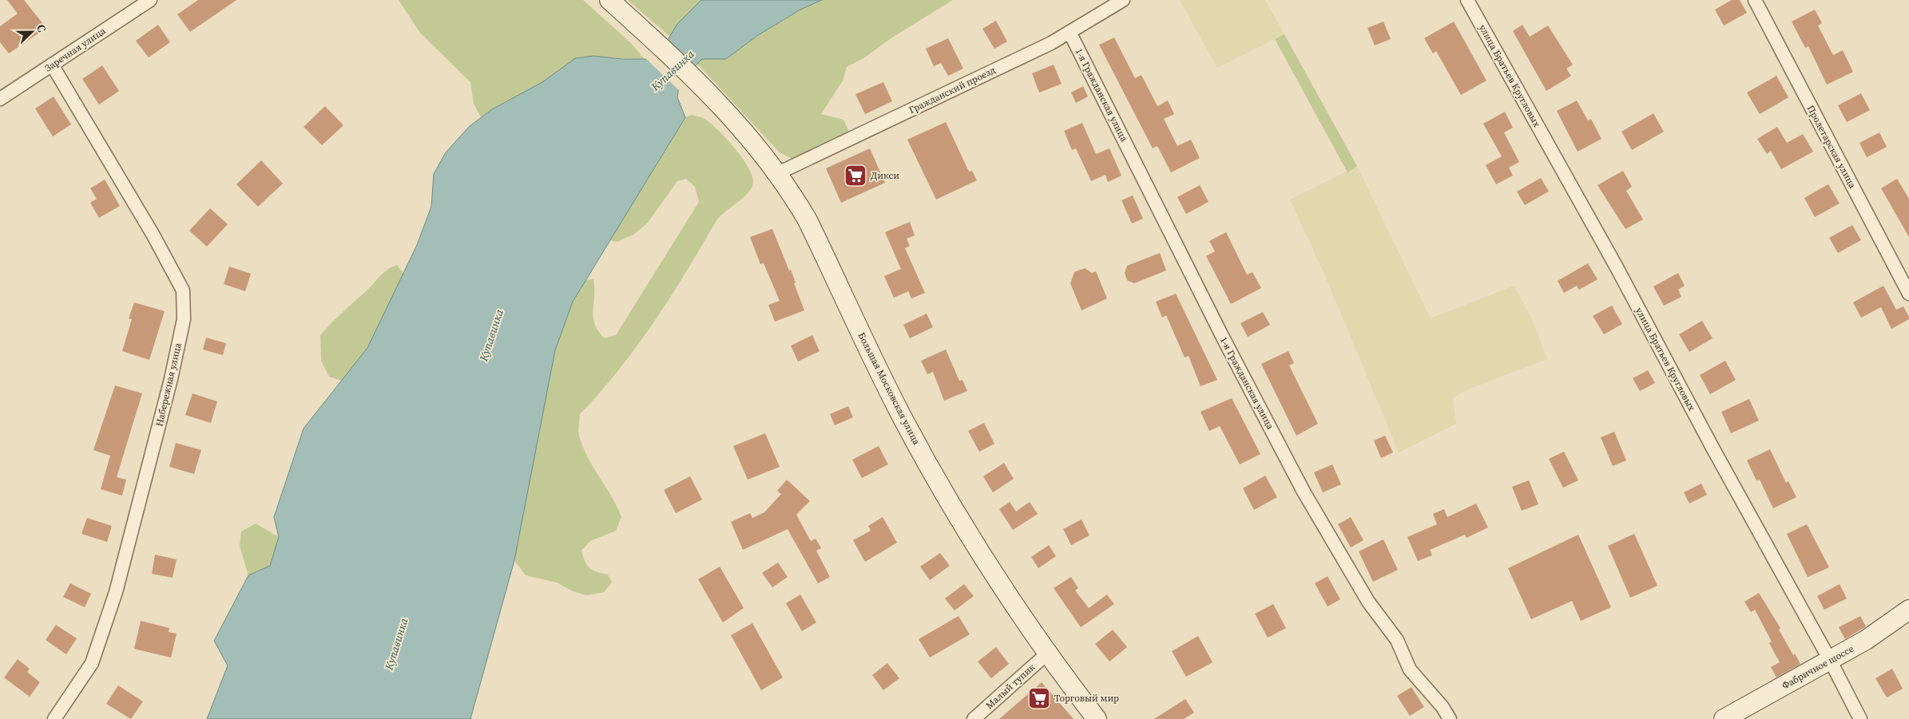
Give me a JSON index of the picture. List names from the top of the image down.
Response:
{
  "streets": {
    "main road": ["Большая Московская улица", "Фабричное шоссе"],
    "street": [
      "Заречная улица",
      "улица Братьев Кругловых",
      "Гражданский проезд",
      "1-я Гражданская улица",
      "Пролетарская улица",
      "Набережная улица",
      "Малый тупик"
    ]
  },
  "crossings": [
    ["Заречная улица", "Набережная улица"],
    ["улица Братьев Кругловых", "Фабричное шоссе"],
    ["Гражданский проезд", "1-я Гражданская улица"],
    ["Гражданский проезд", "Большая Московская улица"],
    ["Большая Московская улица", "Малый тупик"]
  ],
  "water": ["Купавинка"],
  "places": {
    "supermarket": ["Дикси", "Торговый мир"]
  },
  "north": "right"
}
